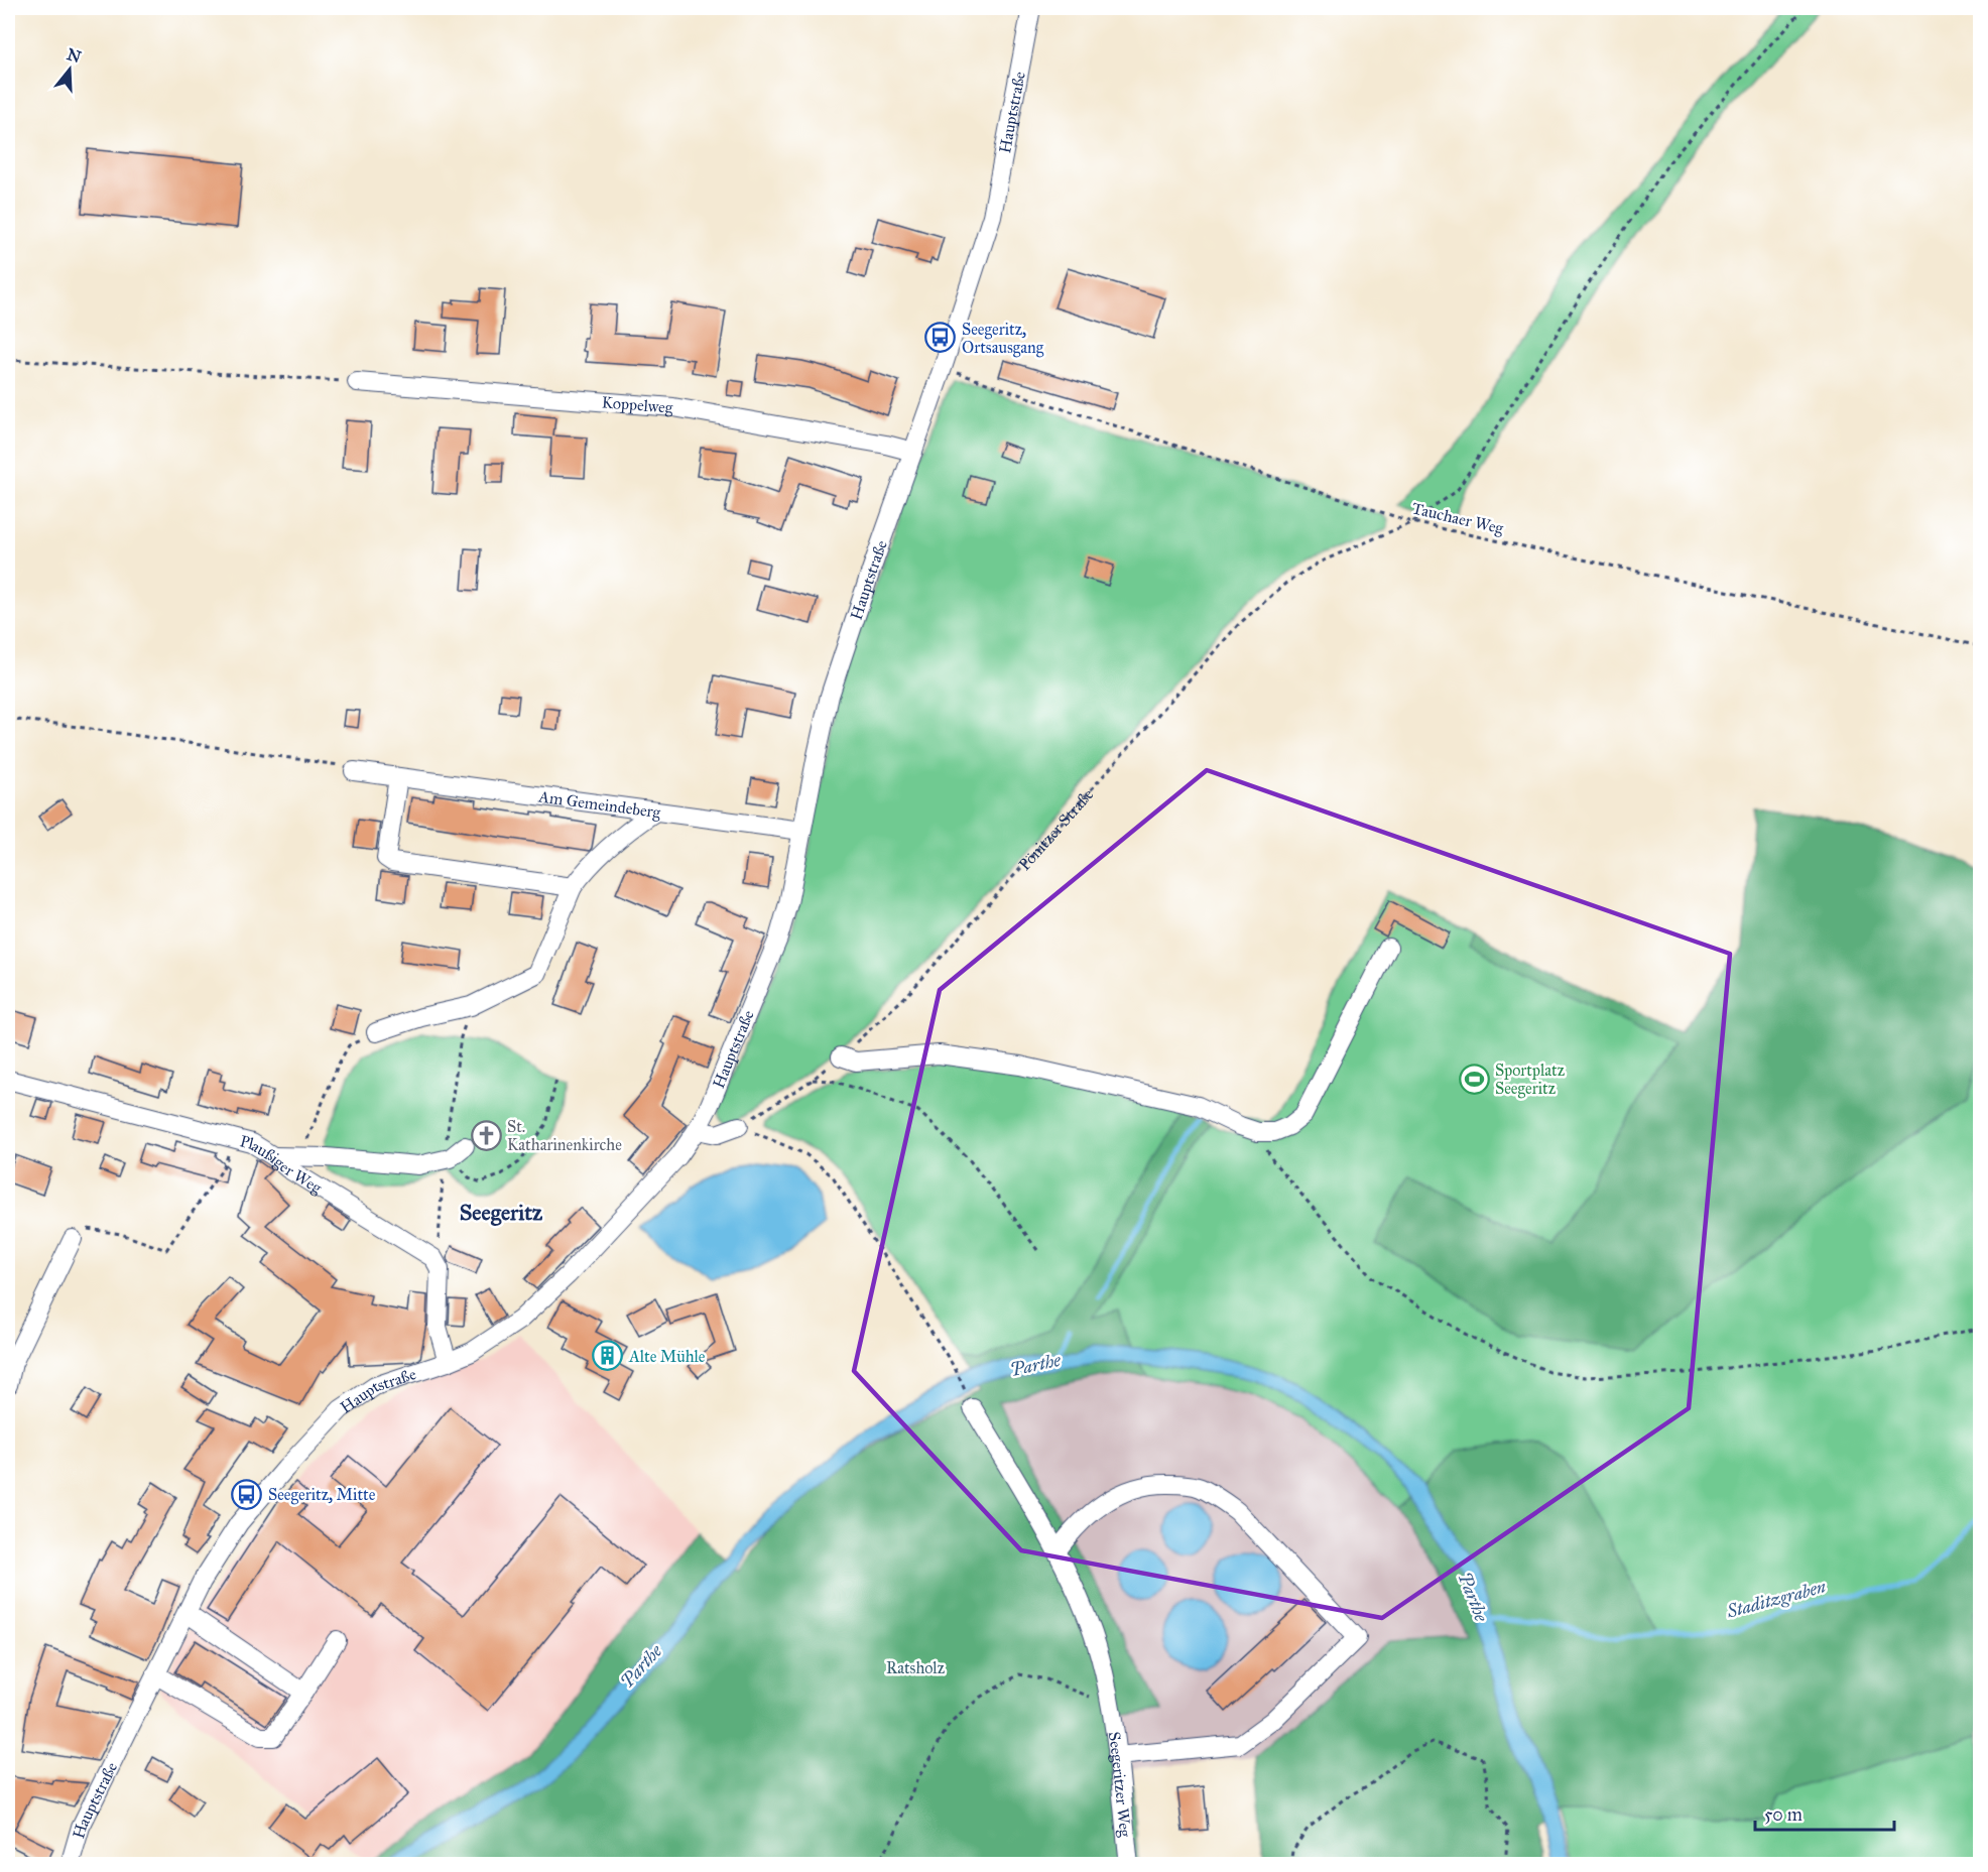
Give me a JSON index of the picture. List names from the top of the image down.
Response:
{
  "streets": {
    "street": [
      "Hauptstraße",
      "Koppelweg",
      "Am Gemeindeberg",
      "Plaußiger Weg",
      "Seegeritzer Weg"
    ],
    "path": ["Tauchaer Weg", "Pönitzer Straße"]
  },
  "crossings": [
    ["Hauptstraße", "Koppelweg"],
    ["Hauptstraße", "Tauchaer Weg"],
    ["Hauptstraße", "Am Gemeindeberg"],
    ["Hauptstraße", "Plaußiger Weg"],
    ["Tauchaer Weg", "Pönitzer Straße"]
  ],
  "districts": ["Seegeritz"],
  "water": ["Parthe", "Staditzgraben"],
  "parks": ["Ratsholz"],
  "places": {
    "bus stop": ["Seegeritz, Ortsausgang", "Seegeritz, Mitte"],
    "sports": ["Sportplatz Seegeritz"],
    "church": ["St. Katharinenkirche"],
    "building": ["Alte Mühle"]
  },
  "scale_bar": "50 m",
  "north": "top"
}
